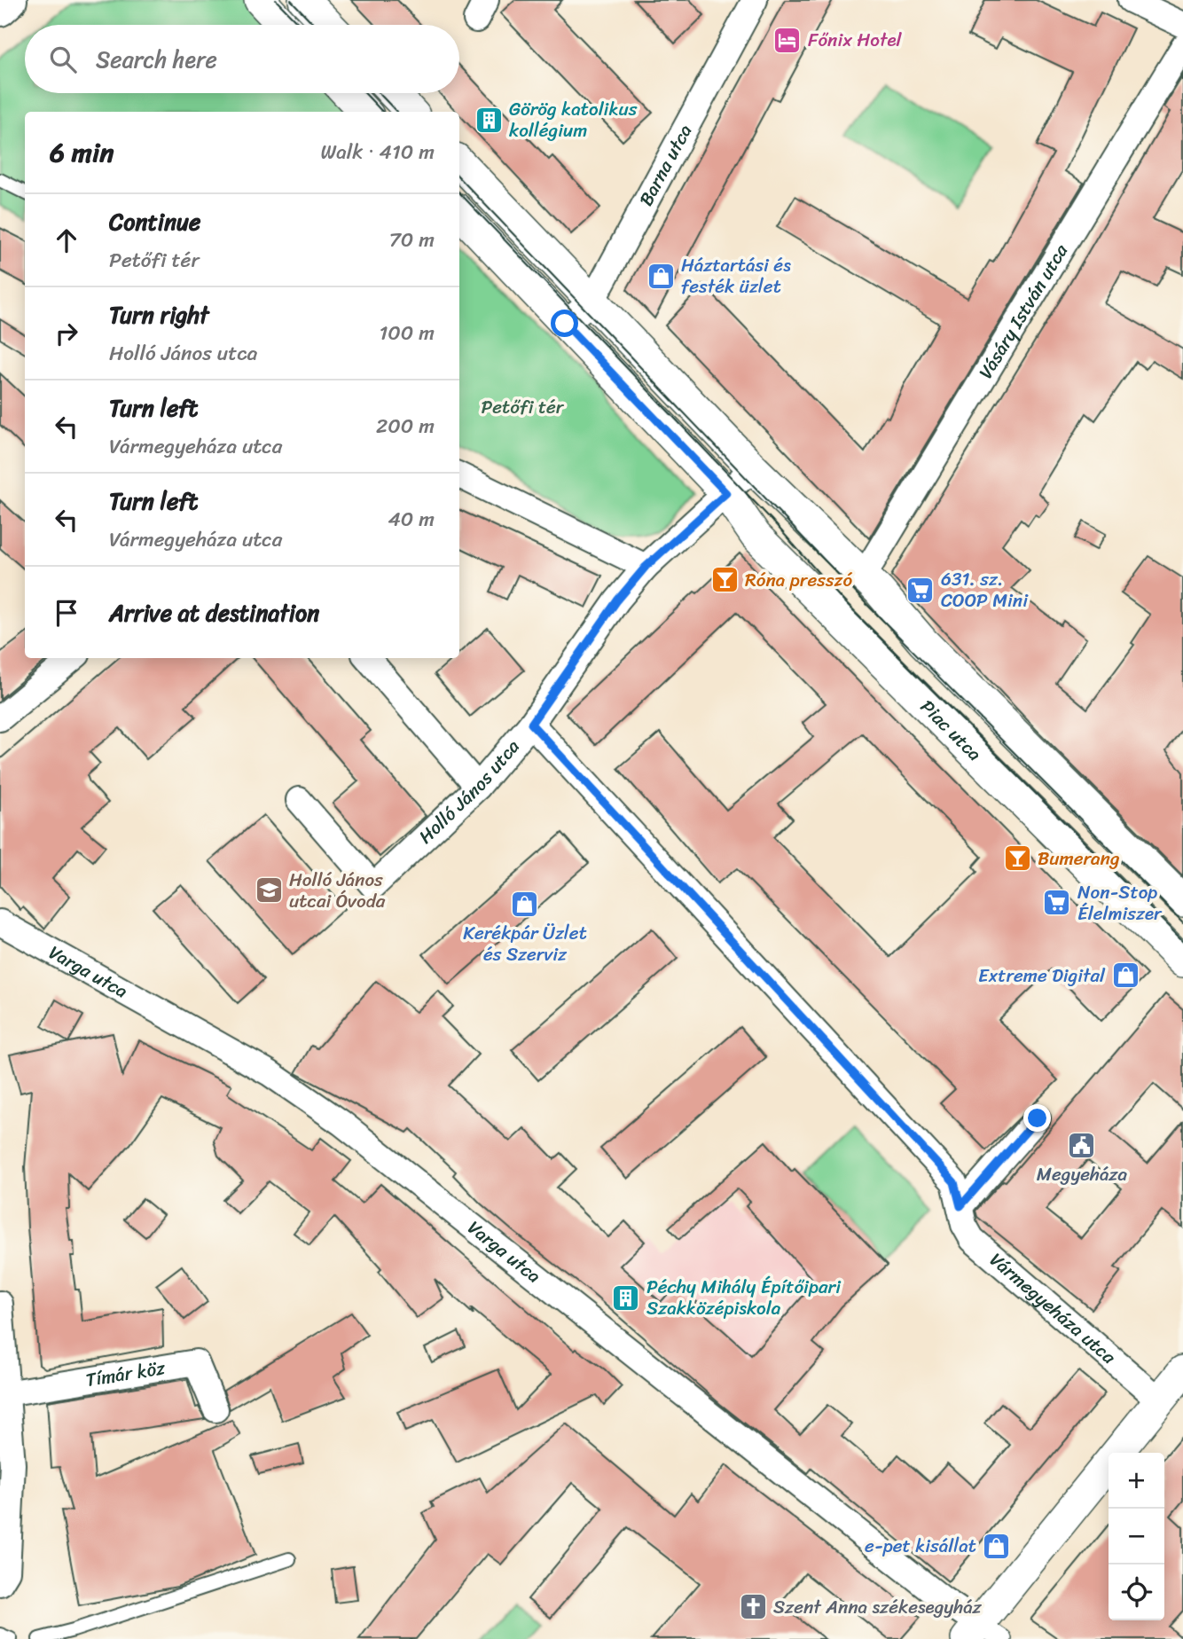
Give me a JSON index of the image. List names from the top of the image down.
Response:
{
  "streets": {
    "street": [
      "Barna utca",
      "Vásáry István utca",
      "Piac utca",
      "Holló János utca",
      "Varga utca",
      "Vármegyeháza utca",
      "Tímár köz"
    ]
  },
  "crossings": [
    ["Piac utca", "Holló János utca"],
    ["Holló János utca", "Vármegyeháza utca"]
  ],
  "parks": ["Petőfi tér"],
  "places": {
    "hotel": ["Főnix Hotel"],
    "building": ["Görög katolikus kollégium", "Péchy Mihály Építőipari Szakközépiskola"],
    "shop": [
      "Háztartási és festék üzlet",
      "Kerékpár Üzlet és Szerviz",
      "Extreme Digital",
      "e-pet kisállat"
    ],
    "bar": ["Róna presszó", "Bumerang"],
    "supermarket": ["631. sz. COOP Mini", "Non-Stop Élelmiszer"],
    "school or university": ["Holló János utcai Óvoda"],
    "public building": ["Megyeháza"],
    "church": ["Szent Anna székesegyház"]
  },
  "page": {
    "search": "Search here",
    "heading": ["6 min", "Walk · 410 m"],
    "list": [
      ["Continue", "Petőfi tér", "70 m"],
      ["Turn right", "Holló János utca", "100 m"],
      ["Turn left", "Vármegyeháza utca", "200 m"],
      ["Turn left", "Vármegyeháza utca", "40 m"],
      "Arrive at destination"
    ],
    "map_buttons": ["+", "−"]
  }
}
